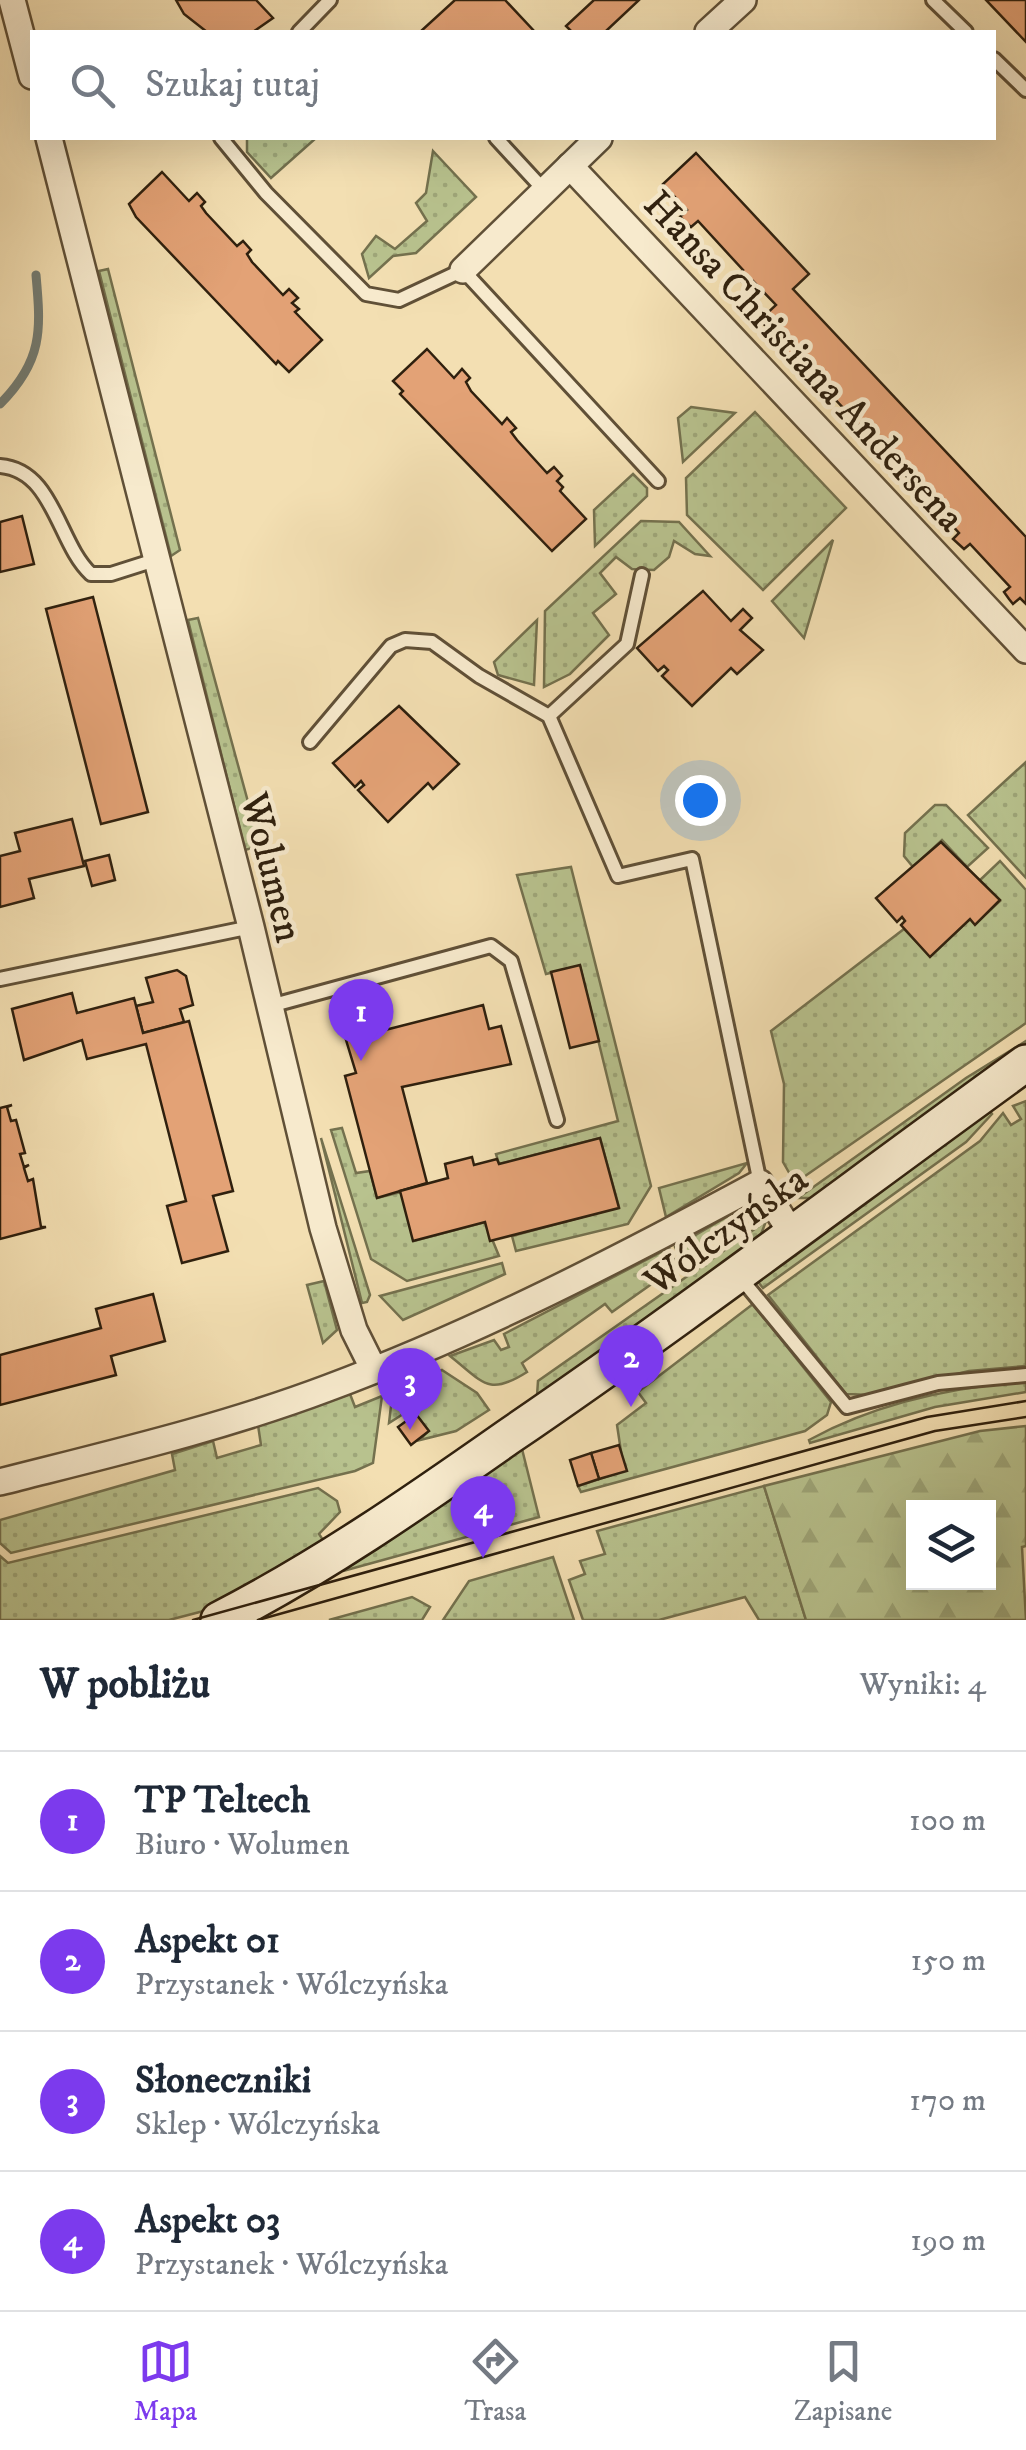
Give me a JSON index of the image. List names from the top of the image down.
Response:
{
  "streets": {
    "main road": ["Wólczyńska"],
    "street": ["Hansa Christiana Andersena", "Wolumen"]
  },
  "page": {
    "search": "Szukaj tutaj",
    "pins": [
      "1",
      "2",
      "3",
      "4"
    ],
    "heading": ["W pobliżu", "Wyniki: 4"],
    "list": [
      {
        "mark": "1",
        "name": "TP Teltech",
        "note": "Biuro · Wolumen",
        "value": "100 m"
      },
      {
        "mark": "2",
        "name": "Aspekt 01",
        "note": "Przystanek · Wólczyńska",
        "value": "150 m"
      },
      {
        "mark": "3",
        "name": "Słoneczniki",
        "note": "Sklep · Wólczyńska",
        "value": "170 m"
      },
      {
        "mark": "4",
        "name": "Aspekt 03",
        "note": "Przystanek · Wólczyńska",
        "value": "190 m"
      }
    ],
    "nav": ["Mapa", "Trasa", "Zapisane"]
  }
}
